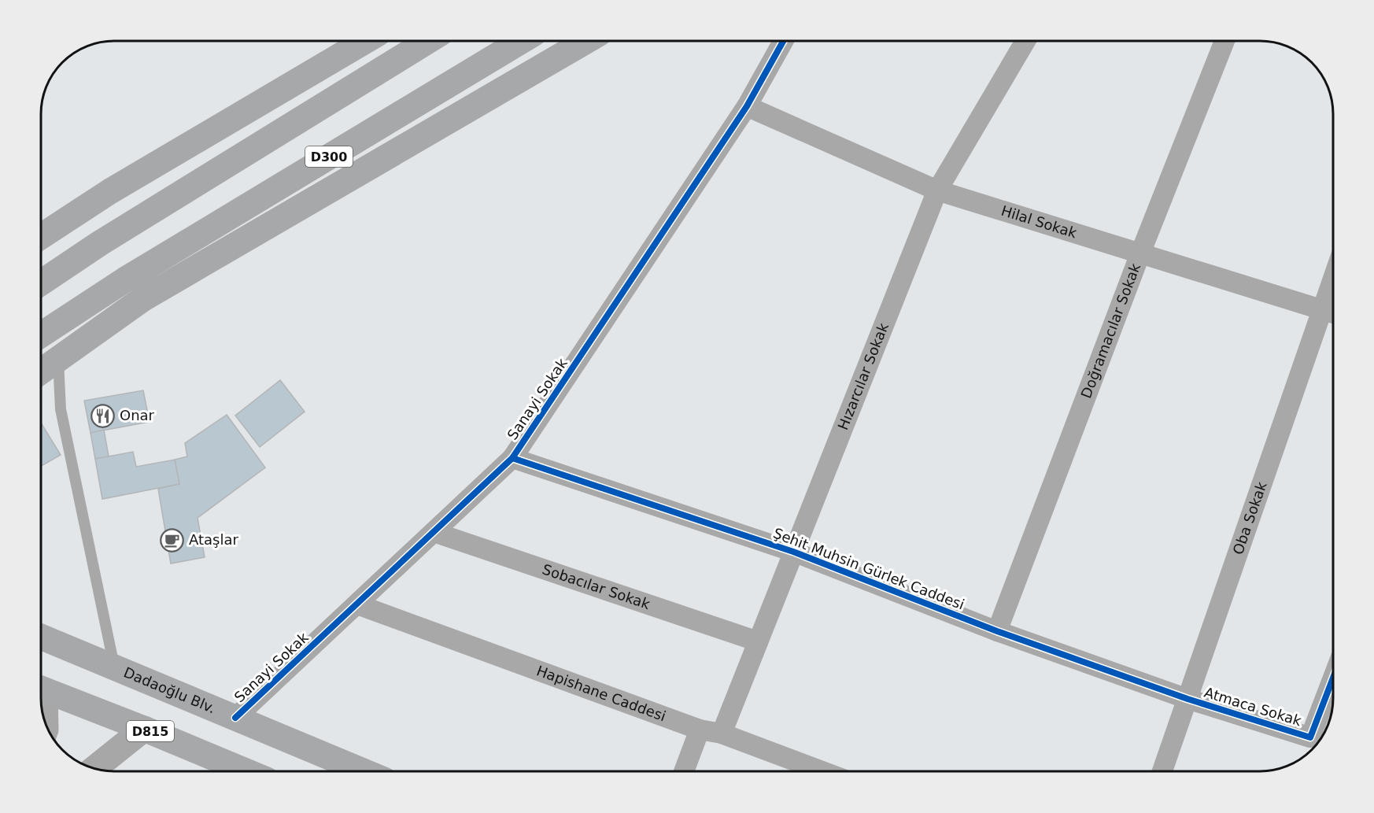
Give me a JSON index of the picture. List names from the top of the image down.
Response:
{
  "streets": {
    "highway": ["D300", "Dadaoğlu Blv.", "D815"],
    "street": [
      "Hilal Sokak",
      "Doğramacılar Sokak",
      "Hızarcılar Sokak",
      "Sanayi Sokak",
      "Oba Sokak",
      "Şehit Muhsin Gürlek Caddesi",
      "Sobacılar Sokak",
      "Hapishane Caddesi",
      "Atmaca Sokak"
    ]
  },
  "crossings": [
    ["Hilal Sokak", "Doğramacılar Sokak"],
    ["Hilal Sokak", "Hızarcılar Sokak"],
    ["Hilal Sokak", "Sanayi Sokak"],
    ["Hilal Sokak", "Oba Sokak"],
    ["Doğramacılar Sokak", "Şehit Muhsin Gürlek Caddesi"],
    ["Hızarcılar Sokak", "Şehit Muhsin Gürlek Caddesi"],
    ["Hızarcılar Sokak", "Sobacılar Sokak"],
    ["Hızarcılar Sokak", "Hapishane Caddesi"],
    ["Sanayi Sokak", "Şehit Muhsin Gürlek Caddesi"],
    ["Sanayi Sokak", "Sobacılar Sokak"],
    ["Sanayi Sokak", "Dadaoğlu Blv."],
    ["Sanayi Sokak", "Hapishane Caddesi"],
    ["Oba Sokak", "Şehit Muhsin Gürlek Caddesi"],
    ["Oba Sokak", "Atmaca Sokak"],
    ["Şehit Muhsin Gürlek Caddesi", "Atmaca Sokak"]
  ],
  "places": {
    "restaurant": ["Onar"],
    "cafe": ["Ataşlar"]
  }
}
